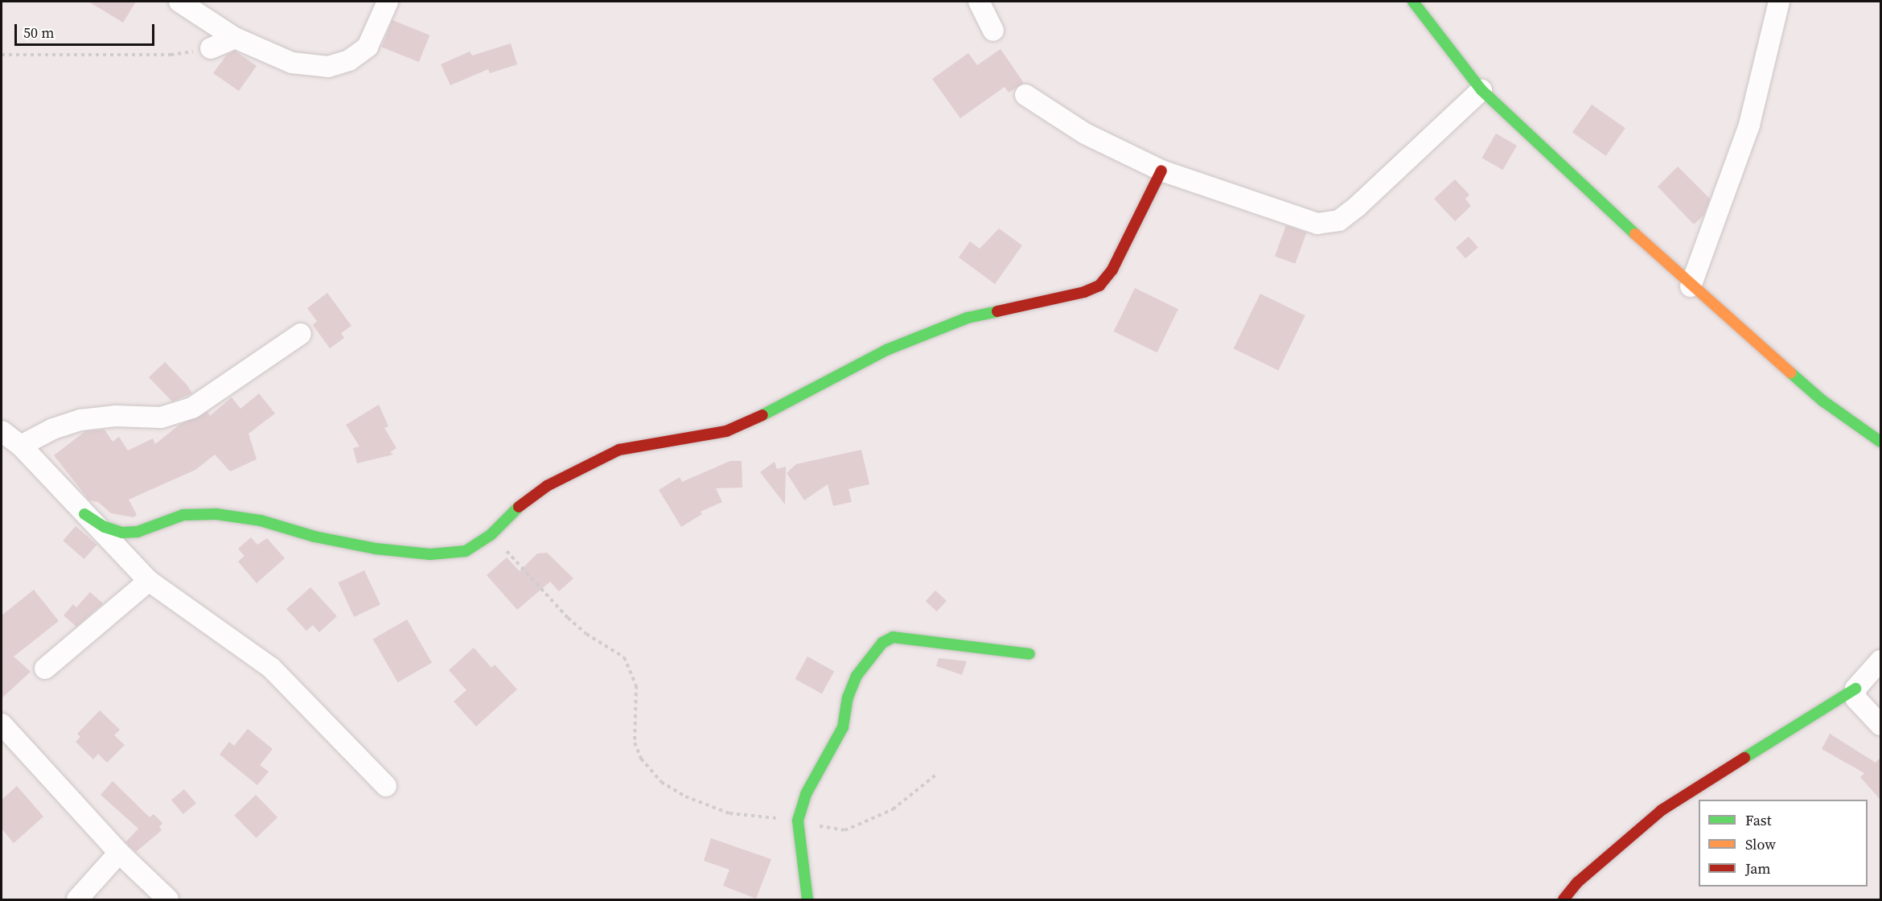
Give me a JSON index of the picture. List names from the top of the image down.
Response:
{
  "legend": ["Fast", "Slow", "Jam"],
  "scale_bar": "50 m"
}
